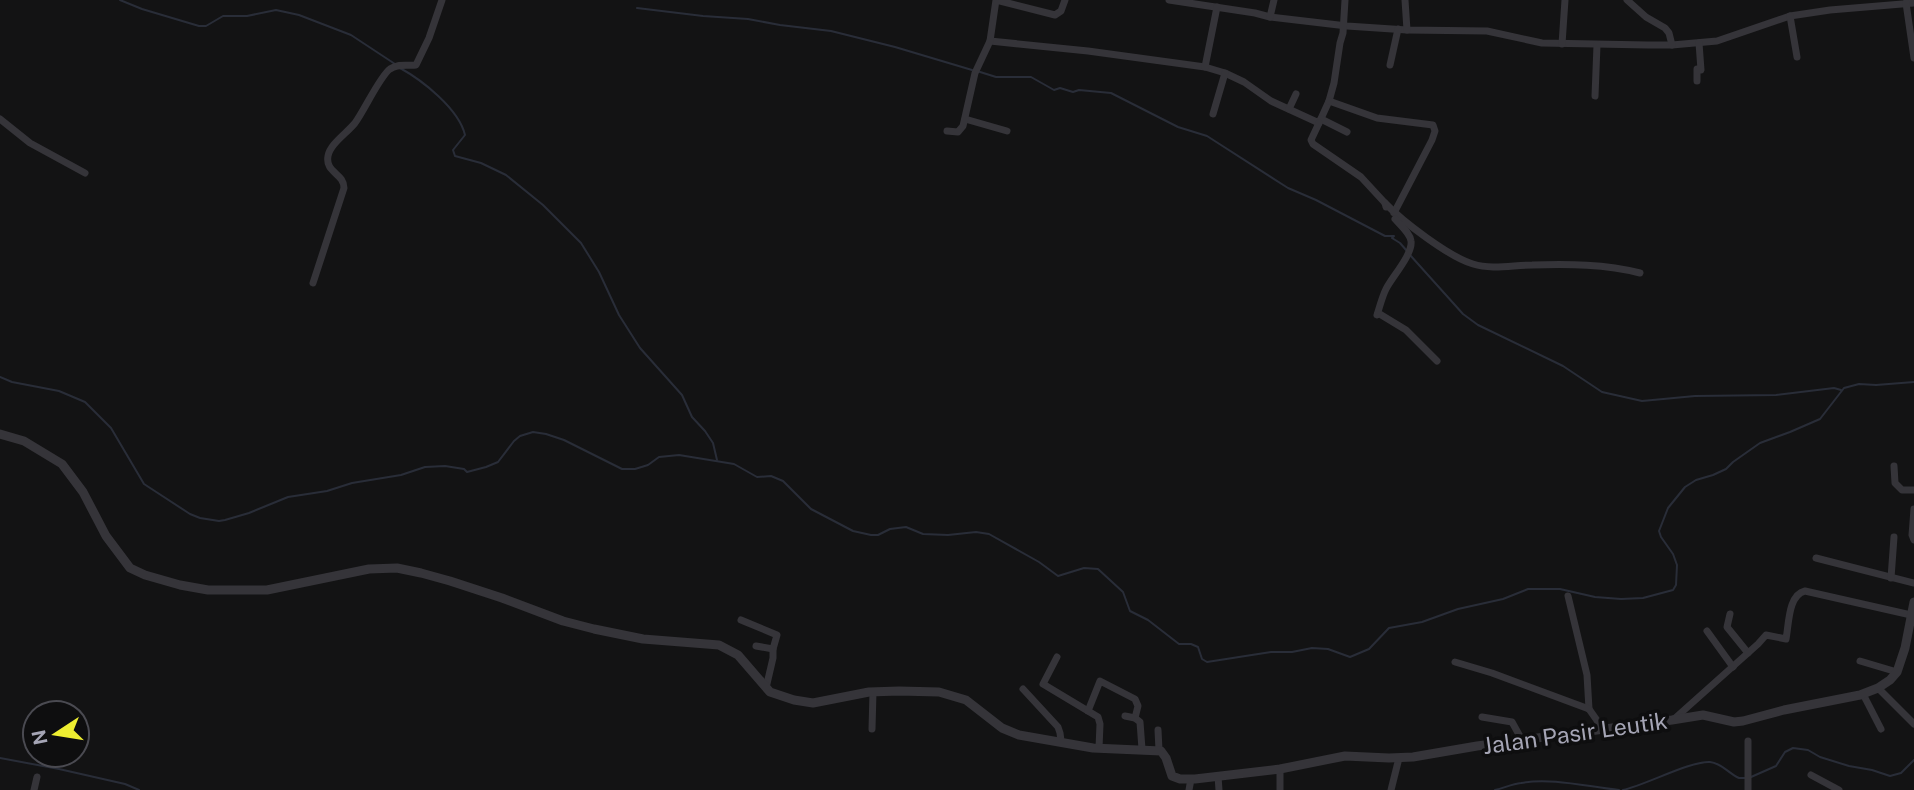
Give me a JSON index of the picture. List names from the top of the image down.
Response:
{
  "streets": {
    "street": ["Jalan Pasir Leutik"]
  },
  "north": "left"
}
